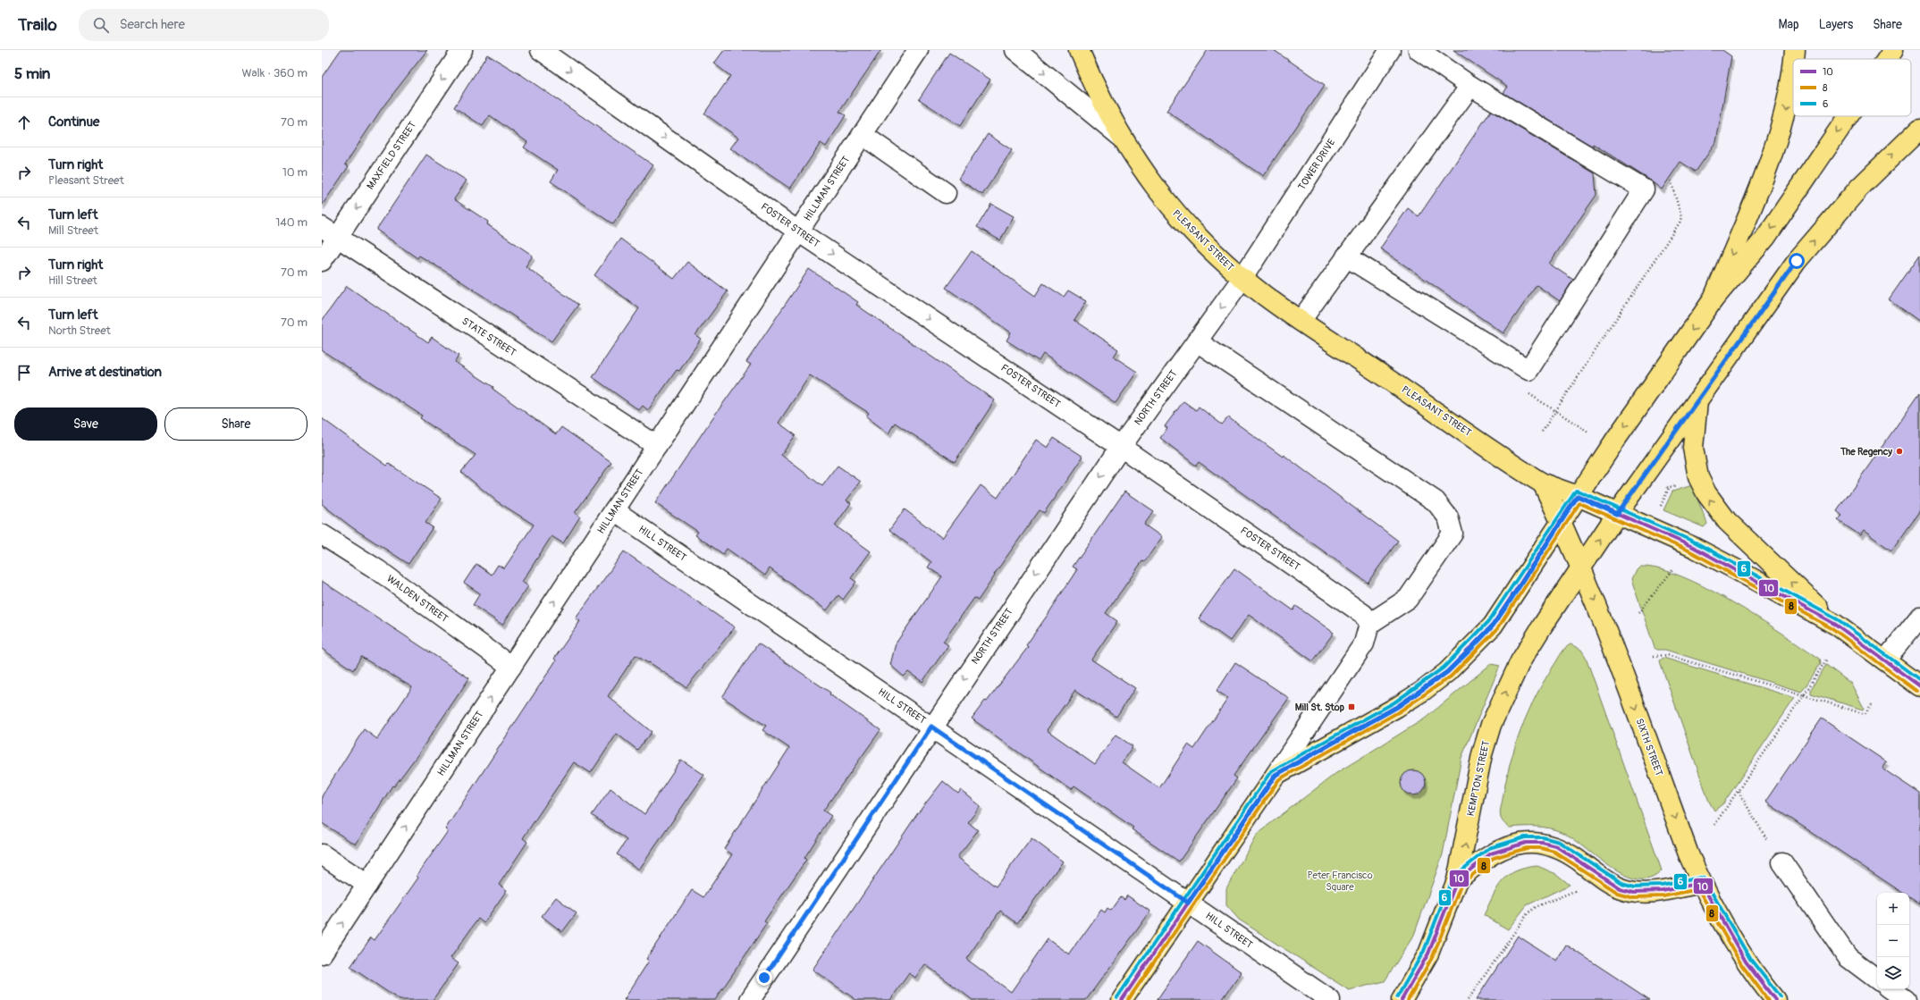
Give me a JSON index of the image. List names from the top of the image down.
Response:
{
  "streets": {
    "main road": ["PLEASANT STREET", "SIXTH STREET", "KEMPTON STREET"],
    "street": [
      "MAXFIELD STREET",
      "TOWER DRIVE",
      "HILLMAN STREET",
      "FOSTER STREET",
      "STATE STREET",
      "NORTH STREET",
      "HILL STREET",
      "WALDEN STREET"
    ]
  },
  "crossings": [
    ["MAXFIELD STREET", "STATE STREET"],
    ["TOWER DRIVE", "PLEASANT STREET"],
    ["TOWER DRIVE", "NORTH STREET"],
    ["HILLMAN STREET", "FOSTER STREET"],
    ["HILLMAN STREET", "STATE STREET"],
    ["HILLMAN STREET", "HILL STREET"],
    ["HILLMAN STREET", "WALDEN STREET"],
    ["FOSTER STREET", "NORTH STREET"],
    ["PLEASANT STREET", "NORTH STREET"],
    ["PLEASANT STREET", "SIXTH STREET"],
    ["PLEASANT STREET", "KEMPTON STREET"],
    ["NORTH STREET", "HILL STREET"],
    ["SIXTH STREET", "KEMPTON STREET"]
  ],
  "one_way": [
    "MAXFIELD STREET",
    "HILLMAN STREET",
    "FOSTER STREET",
    "NORTH STREET",
    "SIXTH STREET"
  ],
  "parks": ["Peter Francisco Square"],
  "places": {
    "other": ["The Regency"],
    "transit": ["Mill St. Stop"]
  },
  "lines": ["transit line 6", "transit line 10", "transit line 8"],
  "legend": ["10", "8", "6"],
  "page": {
    "header": "Trailo",
    "search": "Search here",
    "nav": ["Map", "Layers", "Share"],
    "heading": ["5 min", "Walk · 360 m"],
    "list": [
      ["Continue", "70 m"],
      ["Turn right", "Pleasant Street", "10 m"],
      ["Turn left", "Mill Street", "140 m"],
      ["Turn right", "Hill Street", "70 m"],
      ["Turn left", "North Street", "70 m"],
      "Arrive at destination"
    ],
    "buttons": ["Save", "Share"],
    "map_buttons": ["+", "−"]
  }
}
